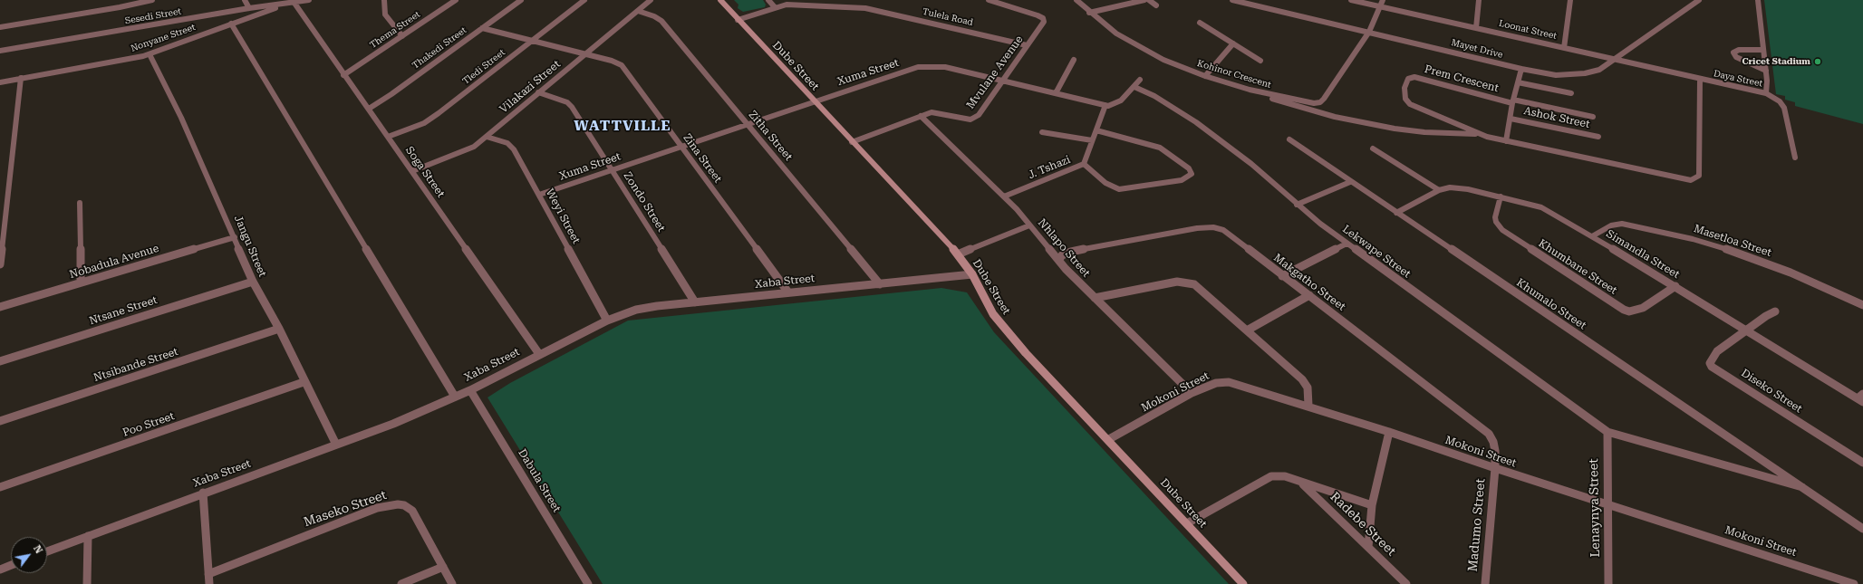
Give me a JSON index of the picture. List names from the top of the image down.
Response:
{
  "streets": {
    "street": [
      "Sesedi Street",
      "Tulela Road",
      "Thema Street",
      "Loonat Street",
      "Nonyane Street",
      "Thakedi Street",
      "Mayet Drive",
      "Dube Street",
      "Tledi Street",
      "Xuma Street",
      "Mvulane Avenue",
      "Kohinor Crescent",
      "Prem Crescent",
      "Daya Street",
      "Vilakazi Street",
      "Ashok Street",
      "Zitha Street",
      "Zina Street",
      "J. Tshazi",
      "Soga Street",
      "Zondo Street",
      "Weyi Street",
      "Masetloa Street",
      "Jangu Street",
      "Nhlapo Street",
      "Lekwape Street",
      "Simandla Street",
      "Nobadula Avenue",
      "Khumbane Street",
      "Xaba Street",
      "Makgatho Street",
      "Khumalo Street",
      "Ntsane Street",
      "Ntsibande Street",
      "Diseko Street",
      "Mokoni Street",
      "Poo Street",
      "Dabula Street",
      "Lenaynya Street",
      "Maseko Street",
      "Radebe Street",
      "Madumo Street"
    ]
  },
  "crossings": [
    ["Sesedi Street", "Nonyane Street"],
    ["Sesedi Street", "Soga Street"],
    ["Tulela Road", "Dube Street"],
    ["Tulela Road", "Mvulane Avenue"],
    ["Thema Street", "Soga Street"],
    ["Loonat Street", "Mayet Drive"],
    ["Loonat Street", "Prem Crescent"],
    ["Loonat Street", "Daya Street"],
    ["Nonyane Street", "Jangu Street"],
    ["Thakedi Street", "Zina Street"],
    ["Thakedi Street", "Soga Street"],
    ["Mayet Drive", "Kohinor Crescent"],
    ["Mayet Drive", "Ashok Street"],
    ["Dube Street", "Xuma Street"],
    ["Dube Street", "Mvulane Avenue"],
    ["Dube Street", "Xaba Street"],
    ["Dube Street", "Mokoni Street"],
    ["Dube Street", "Radebe Street"],
    ["Tledi Street", "Zina Street"],
    ["Tledi Street", "Soga Street"],
    ["Xuma Street", "Mvulane Avenue"],
    ["Xuma Street", "Zitha Street"],
    ["Xuma Street", "Zina Street"],
    ["Xuma Street", "J. Tshazi"],
    ["Xuma Street", "Zondo Street"],
    ["Xuma Street", "Weyi Street"],
    ["Mvulane Avenue", "Nhlapo Street"],
    ["Prem Crescent", "Daya Street"],
    ["Prem Crescent", "Ashok Street"],
    ["Vilakazi Street", "Zitha Street"],
    ["Vilakazi Street", "Zina Street"],
    ["Vilakazi Street", "Soga Street"],
    ["Vilakazi Street", "Zondo Street"],
    ["Vilakazi Street", "Weyi Street"],
    ["Zitha Street", "Xaba Street"],
    ["Zina Street", "Xaba Street"],
    ["J. Tshazi", "Nhlapo Street"],
    ["Soga Street", "Xaba Street"],
    ["Zondo Street", "Xaba Street"],
    ["Weyi Street", "Xaba Street"],
    ["Masetloa Street", "Simandla Street"],
    ["Jangu Street", "Nobadula Avenue"],
    ["Jangu Street", "Xaba Street"],
    ["Jangu Street", "Ntsane Street"],
    ["Jangu Street", "Ntsibande Street"],
    ["Jangu Street", "Poo Street"],
    ["Nhlapo Street", "Makgatho Street"],
    ["Nhlapo Street", "Mokoni Street"],
    ["Lekwape Street", "Khumalo Street"],
    ["Lekwape Street", "Lenaynya Street"],
    ["Simandla Street", "Khumbane Street"],
    ["Simandla Street", "Khumalo Street"],
    ["Simandla Street", "Diseko Street"],
    ["Xaba Street", "Dabula Street"],
    ["Makgatho Street", "Mokoni Street"],
    ["Makgatho Street", "Madumo Street"],
    ["Khumalo Street", "Lenaynya Street"],
    ["Mokoni Street", "Lenaynya Street"],
    ["Mokoni Street", "Madumo Street"]
  ],
  "districts": ["WATTVILLE"],
  "places": ["Cricet Stadium"],
  "north": "top right"
}
